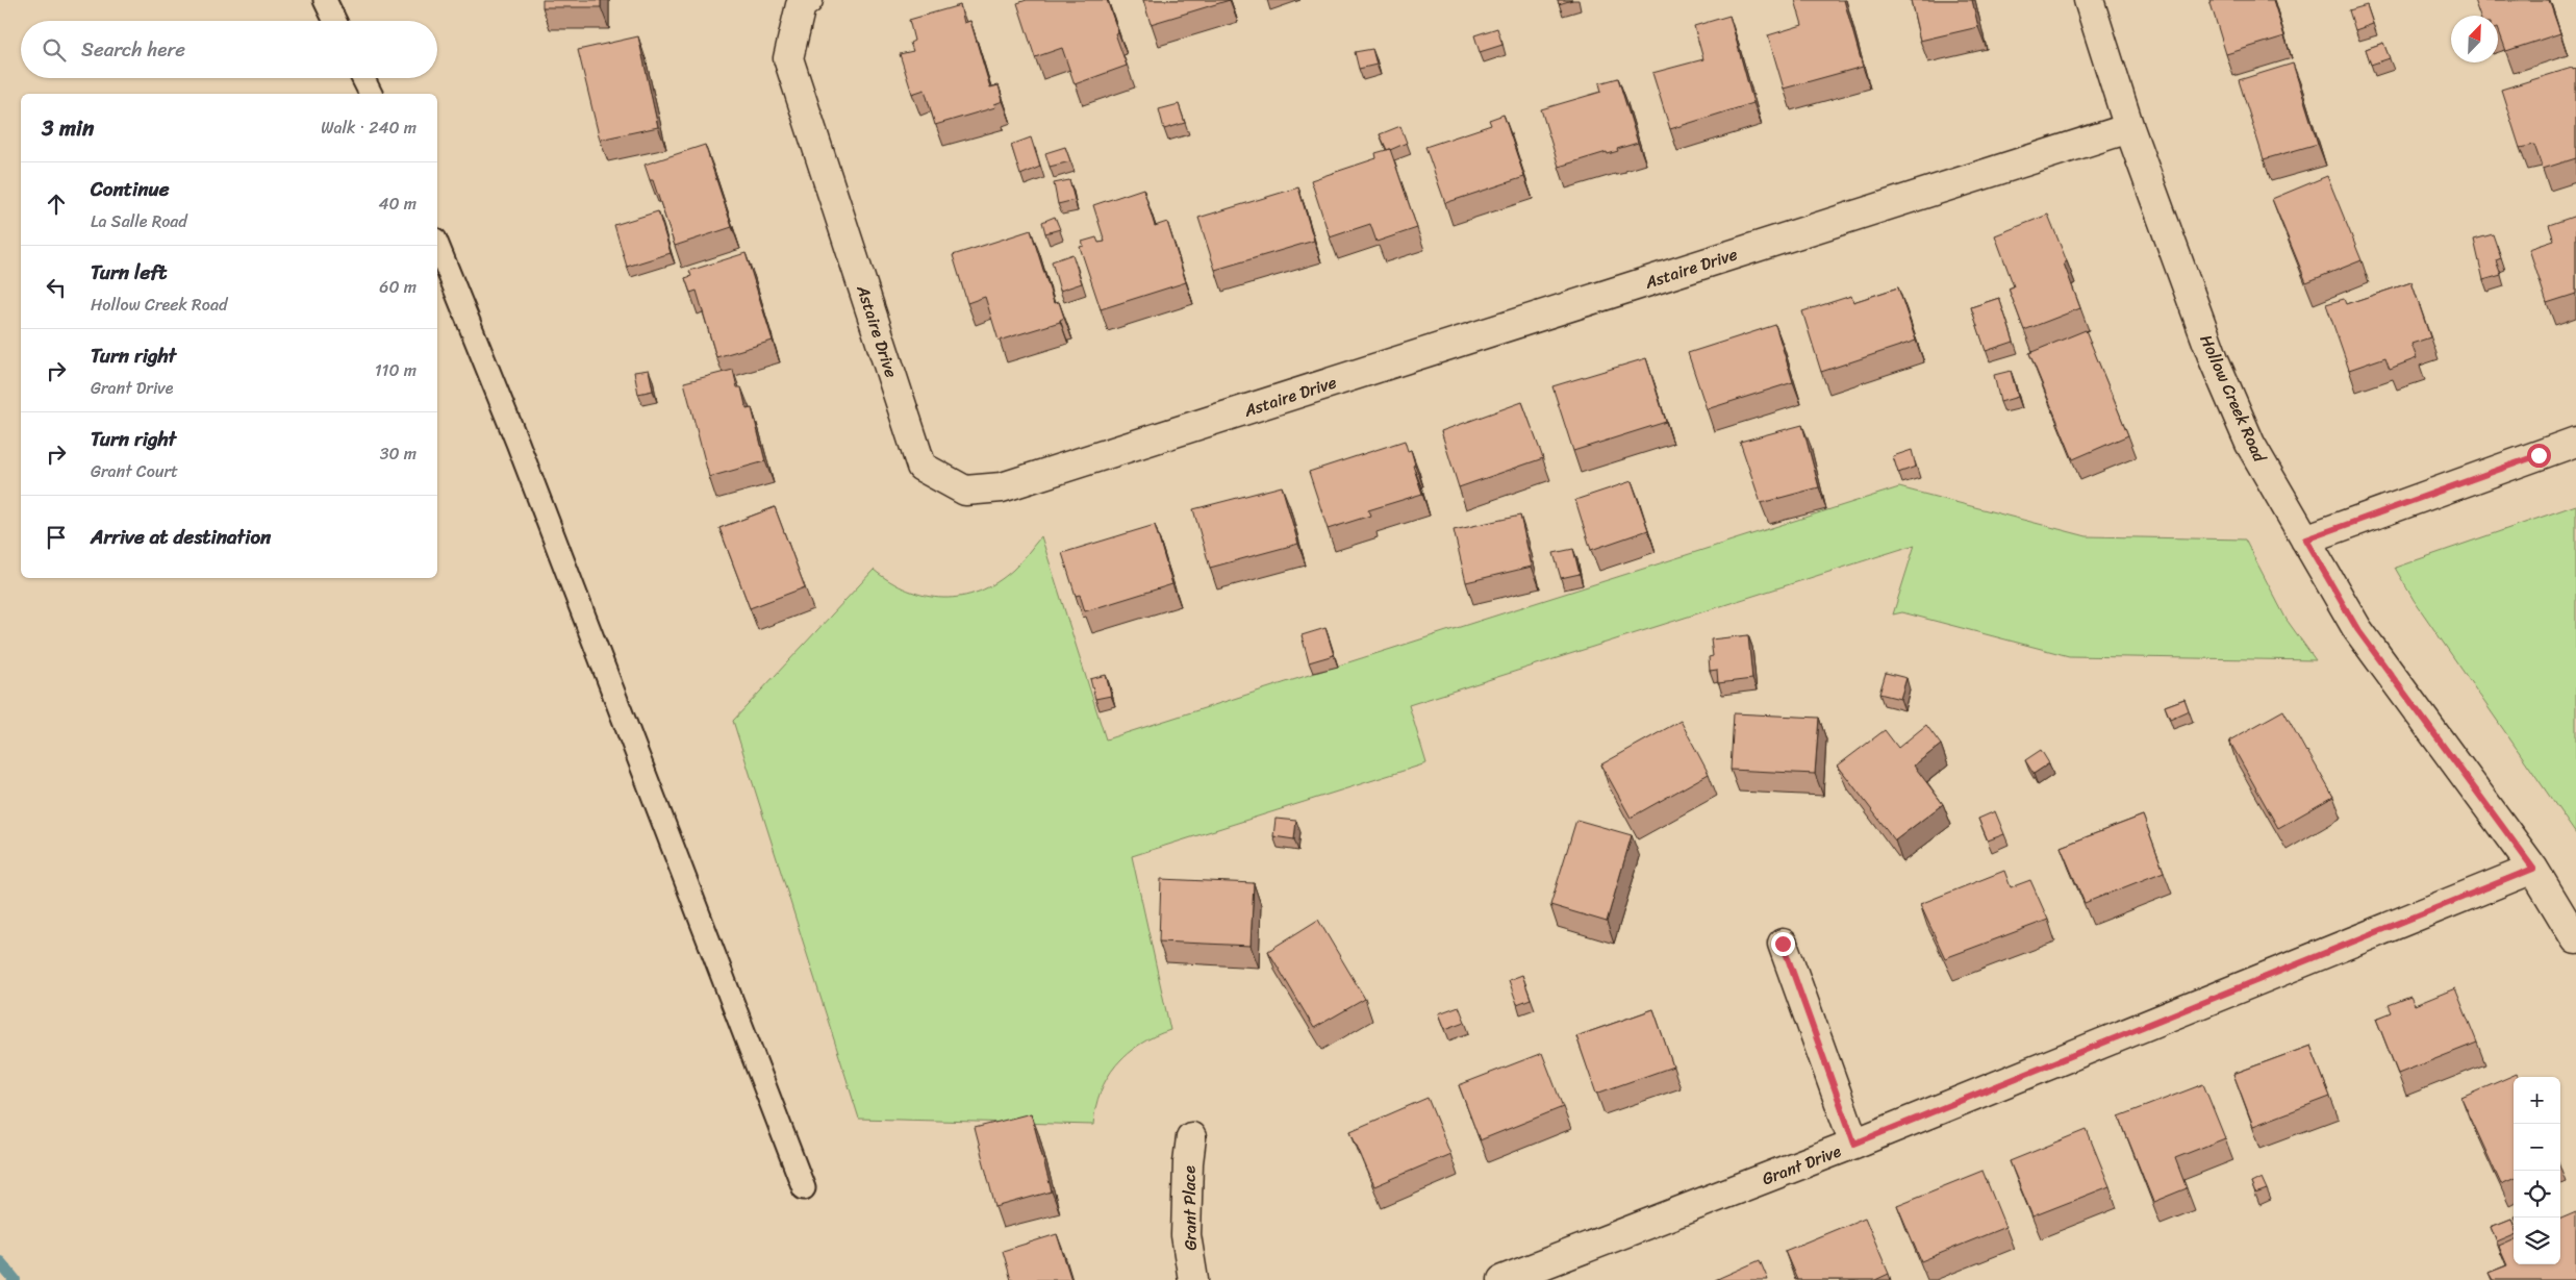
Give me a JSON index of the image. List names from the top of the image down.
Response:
{
  "streets": {
    "street": [
      "Astaire Drive",
      "Hollow Creek Road",
      "Grant Drive",
      "Grant Place"
    ]
  },
  "crossings": [
    ["Astaire Drive", "Hollow Creek Road"],
    ["Hollow Creek Road", "Grant Drive"]
  ],
  "north": "top right",
  "page": {
    "search": "Search here",
    "heading": ["3 min", "Walk · 240 m"],
    "list": [
      ["Continue", "La Salle Road", "40 m"],
      ["Turn left", "Hollow Creek Road", "60 m"],
      ["Turn right", "Grant Drive", "110 m"],
      ["Turn right", "Grant Court", "30 m"],
      "Arrive at destination"
    ],
    "map_buttons": ["+", "−"]
  }
}
